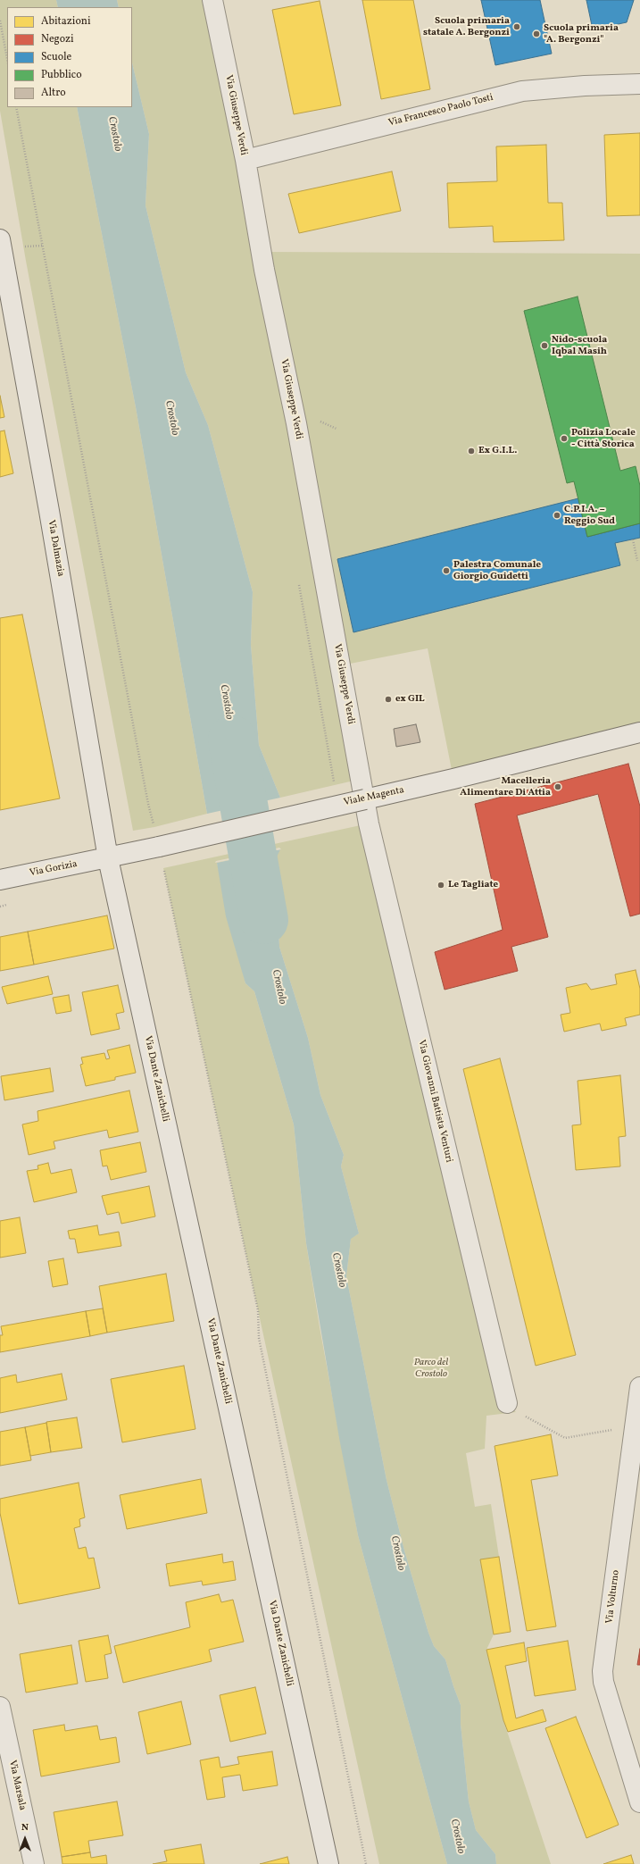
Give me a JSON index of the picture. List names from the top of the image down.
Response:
{
  "streets": {
    "street": [
      "Via Francesco Paolo Tosti",
      "Via Giuseppe Verdi",
      "Via Dalmazia",
      "Viale Magenta",
      "Via Gorizia",
      "Via Dante Zanichelli",
      "Via Giovanni Battista Venturi",
      "Via Volturno",
      "Via Marsala"
    ]
  },
  "crossings": [
    ["Via Francesco Paolo Tosti", "Via Giuseppe Verdi"],
    ["Via Giuseppe Verdi", "Viale Magenta"],
    ["Via Giuseppe Verdi", "Via Giovanni Battista Venturi"],
    ["Via Dalmazia", "Viale Magenta"],
    ["Via Dalmazia", "Via Gorizia"],
    ["Via Dalmazia", "Via Dante Zanichelli"],
    ["Viale Magenta", "Via Gorizia"],
    ["Viale Magenta", "Via Dante Zanichelli"],
    ["Viale Magenta", "Via Giovanni Battista Venturi"],
    ["Via Gorizia", "Via Dante Zanichelli"]
  ],
  "water": ["Crostolo"],
  "parks": ["Parco del Crostolo"],
  "places": [
    "Scuola primaria statale A. Bergonzi",
    "Scuola primaria \"A. Bergonzi\"",
    "Nido-scuola Iqbal Masih",
    "Polizia Locale - Città Storica",
    "Ex G.I.L.",
    "C.P.I.A. – Reggio Sud",
    "Palestra Comunale Giorgio Guidetti",
    "ex GIL",
    "Macelleria Alimentare Di Attia",
    "Le Tagliate"
  ],
  "legend": [
    "Abitazioni",
    "Negozi",
    "Scuole",
    "Pubblico",
    "Altro"
  ],
  "north": "top"
}
